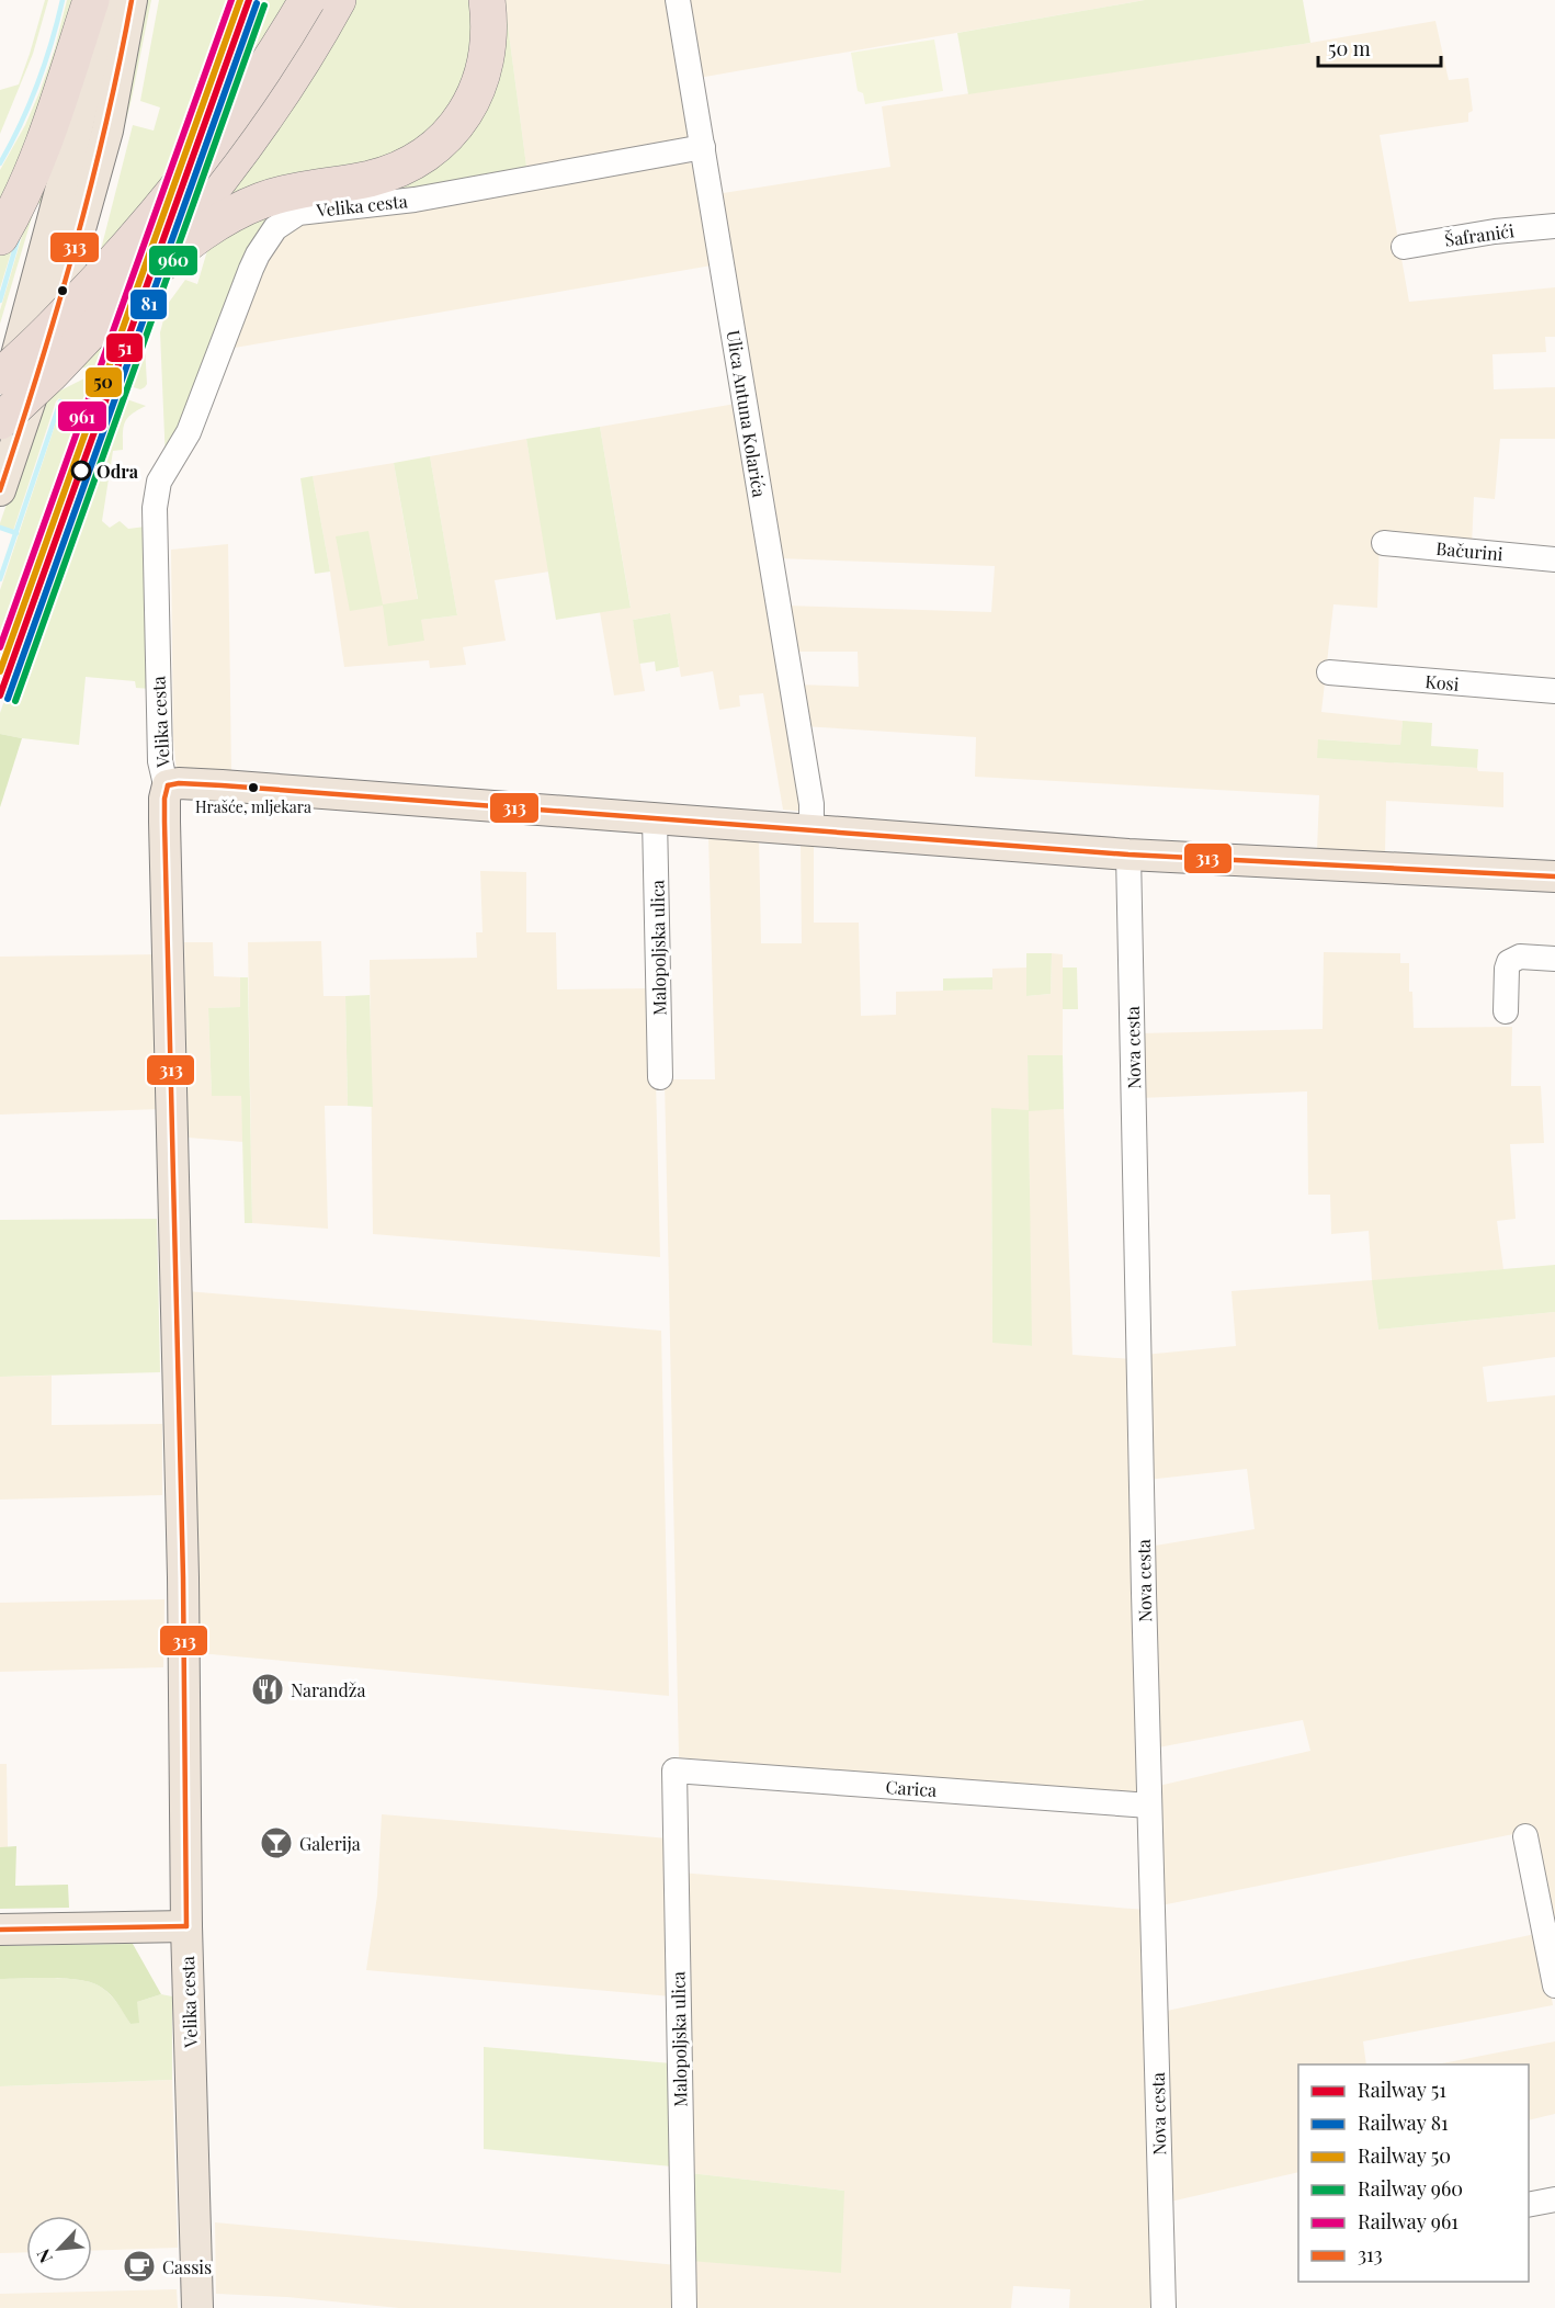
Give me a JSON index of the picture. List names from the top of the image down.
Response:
{
  "streets": {
    "main road": ["Velika cesta"],
    "street": [
      "Šafranići",
      "Ulica Antuna Kolarića",
      "Bačurini",
      "Kosi",
      "Malopoljska ulica",
      "Nova cesta",
      "Carica"
    ]
  },
  "crossings": [
    ["Velika cesta", "Ulica Antuna Kolarića"],
    ["Malopoljska ulica", "Carica"],
    ["Nova cesta", "Carica"]
  ],
  "places": {
    "other": ["Odra", "Hrašće, mljekara"],
    "restaurant": ["Narandža"],
    "bar": ["Galerija"],
    "cafe": ["Cassis"]
  },
  "lines": [
    "rail line 51",
    "rail line 50",
    "rail line 961",
    "transit line 313",
    "rail line 81",
    "rail line 960"
  ],
  "legend": [
    "Railway 51",
    "Railway 81",
    "Railway 50",
    "Railway 960",
    "Railway 961",
    "313"
  ],
  "scale_bar": "50 m",
  "north": "bottom left"
}
